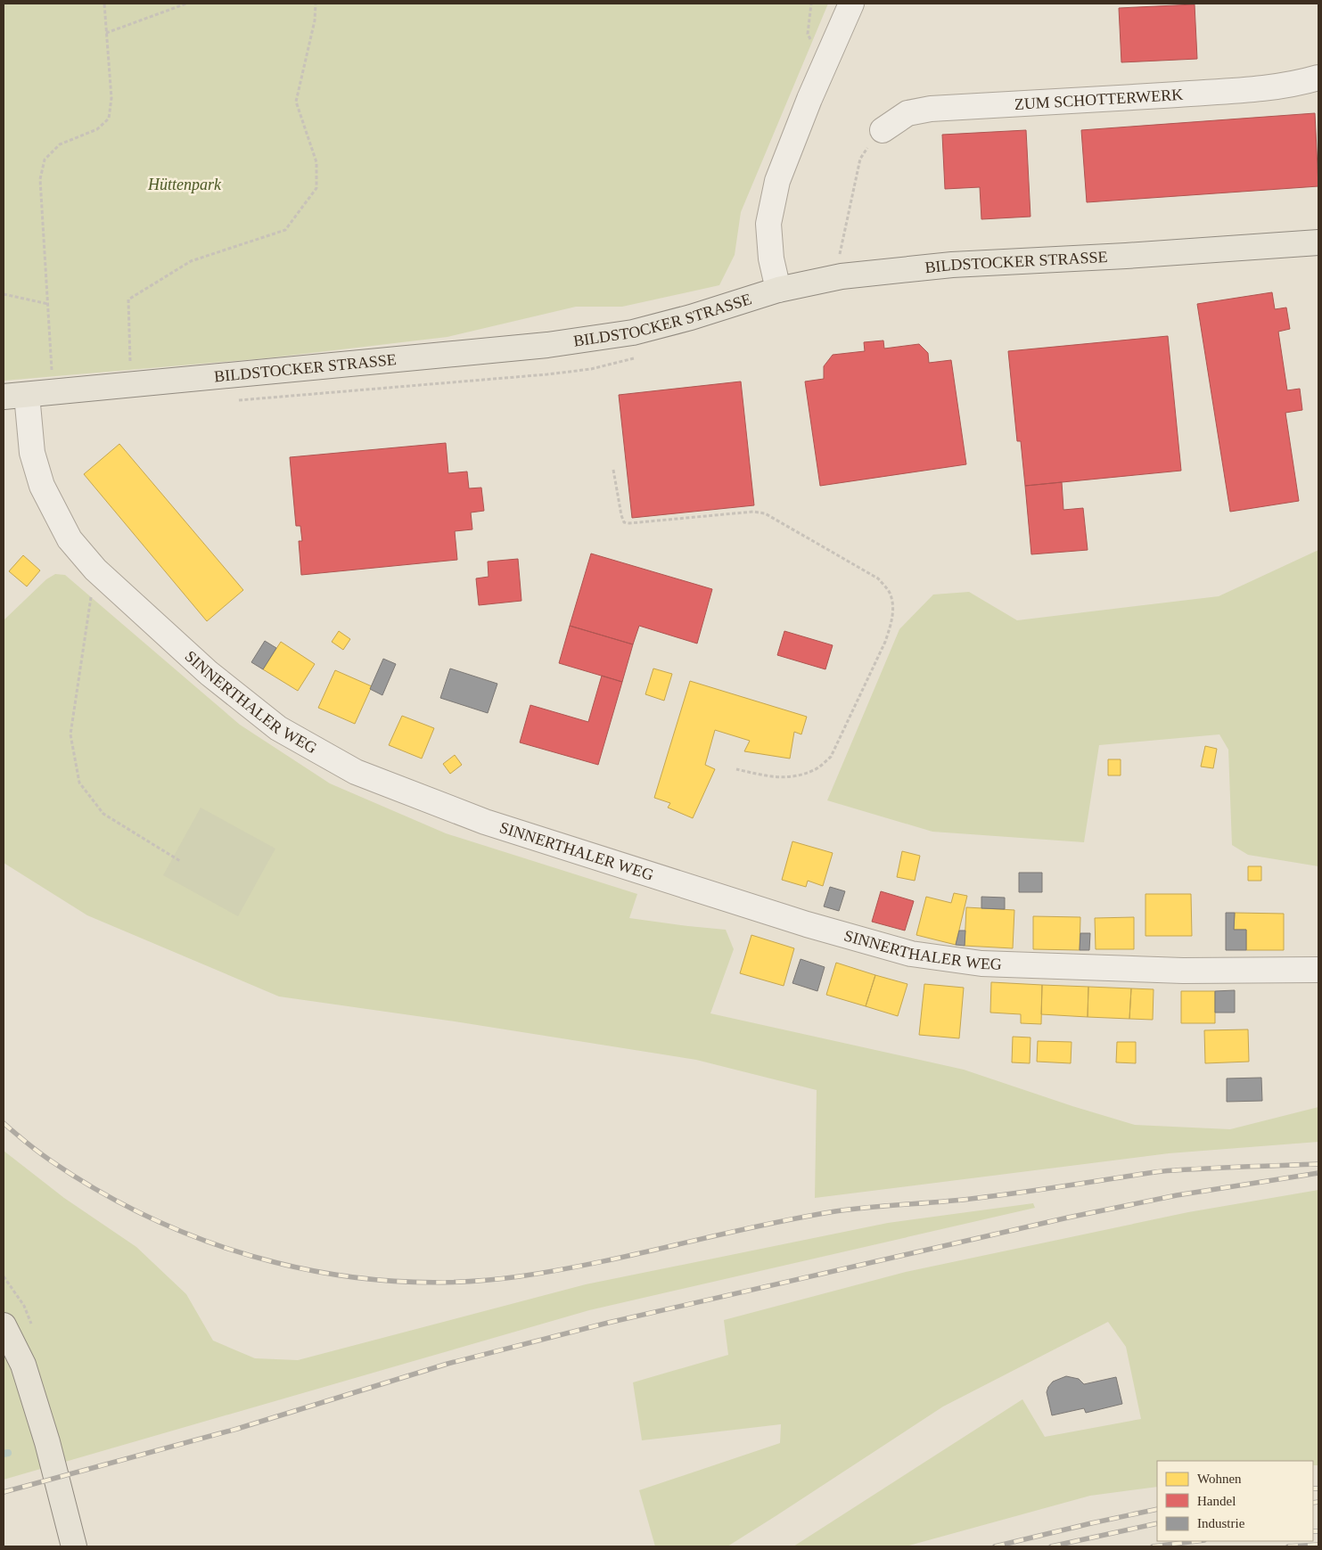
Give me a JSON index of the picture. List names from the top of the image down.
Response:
{
  "streets": {
    "main road": ["BILDSTOCKER STRASSE"],
    "street": ["ZUM SCHOTTERWERK", "SINNERTHALER WEG"]
  },
  "crossings": [
    ["BILDSTOCKER STRASSE", "SINNERTHALER WEG"]
  ],
  "parks": ["Hüttenpark"],
  "legend": ["Wohnen", "Handel", "Industrie"]
}
